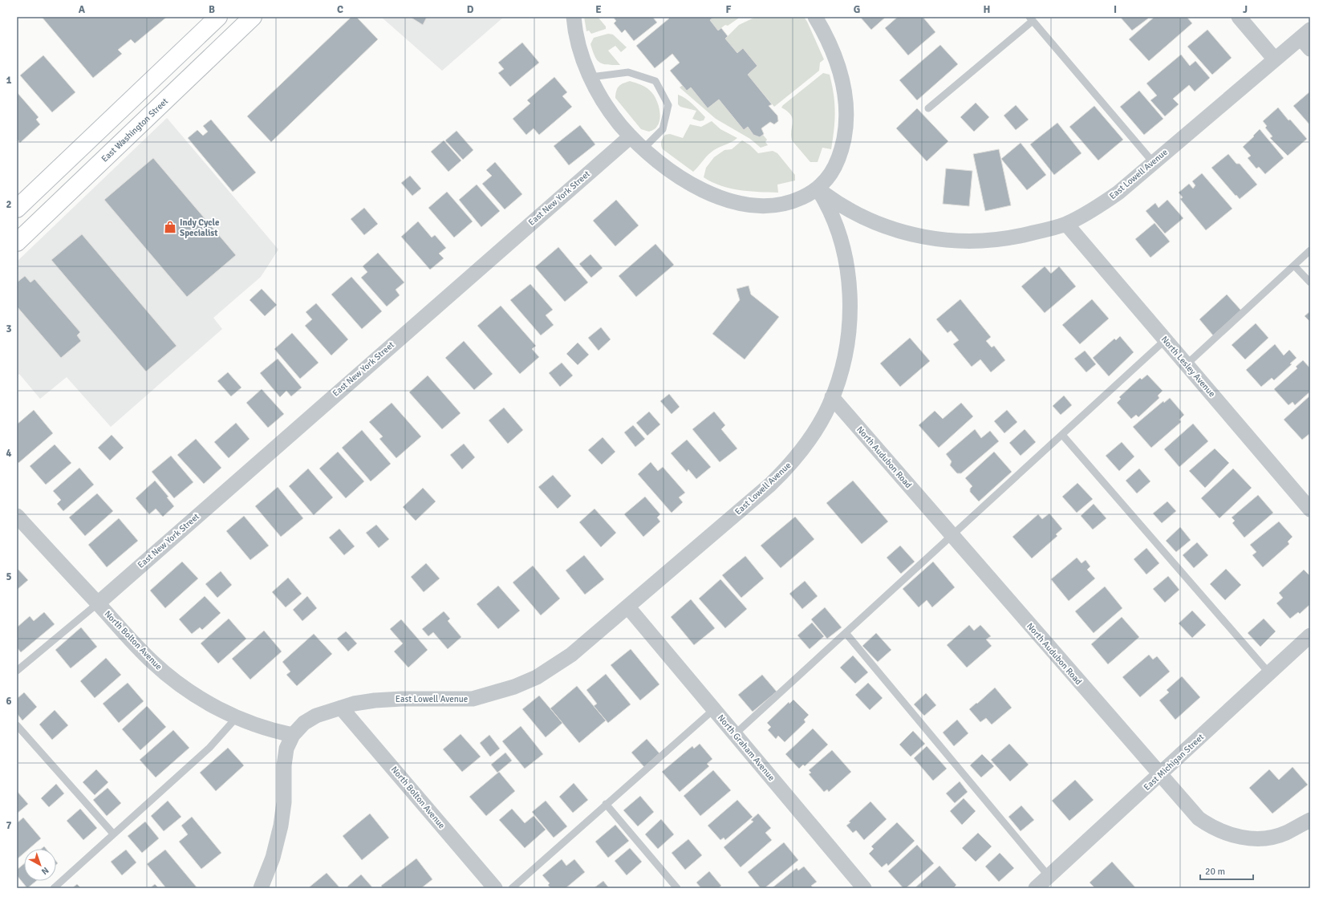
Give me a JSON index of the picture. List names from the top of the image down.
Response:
{
  "streets": {
    "main road": ["East Washington Street"],
    "street": [
      "East Lowell Avenue",
      "East New York Street",
      "North Lesley Avenue",
      "North Audubon Road",
      "North Bolton Avenue",
      "North Graham Avenue",
      "East Michigan Street"
    ]
  },
  "crossings": [
    ["East Lowell Avenue", "North Lesley Avenue"],
    ["East Lowell Avenue", "North Audubon Road"],
    ["East Lowell Avenue", "North Bolton Avenue"],
    ["East Lowell Avenue", "North Graham Avenue"],
    ["East New York Street", "North Bolton Avenue"],
    ["North Audubon Road", "East Michigan Street"]
  ],
  "places": {
    "shop": ["Indy Cycle Specialist"]
  },
  "scale_bar": "20 m",
  "north": "bottom right",
  "grid": {
    "columns": [
      "A",
      "B",
      "C",
      "D",
      "E",
      "F",
      "G",
      "H",
      "I",
      "J"
    ],
    "rows": [
      "1",
      "2",
      "3",
      "4",
      "5",
      "6",
      "7"
    ]
  }
}
